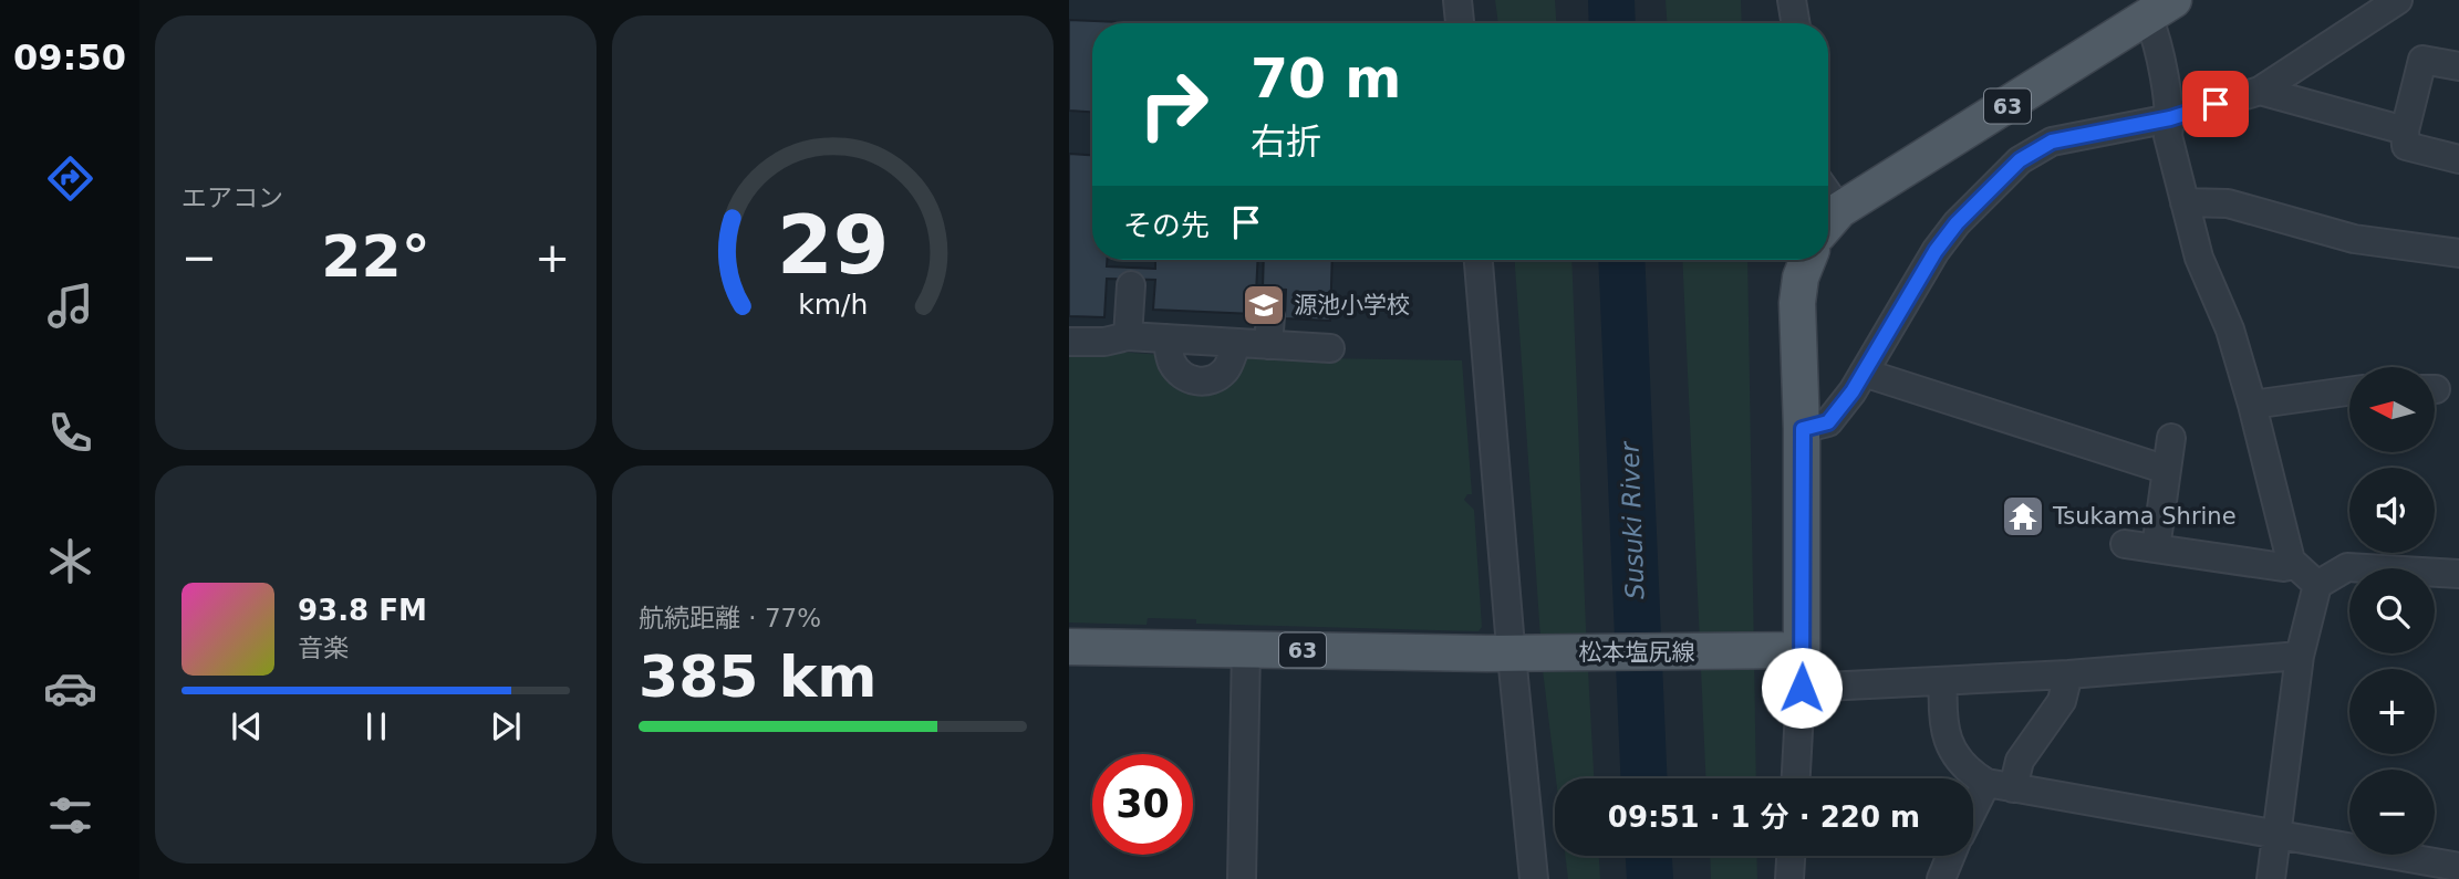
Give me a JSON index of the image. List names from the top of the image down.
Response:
{
  "streets": {
    "main road": ["63", "松本塩尻線"]
  },
  "water": ["Susuki River"],
  "places": {
    "school or university": ["源池小学校"],
    "temple": ["Tsukama Shrine"]
  },
  "north": "left",
  "page": {
    "tabs": "09:50",
    "tile": [
      "エアコン",
      ["航続距離 · 77%", "385 km"]
    ],
    "turn": ["70 m", "右折"],
    "then": "その先",
    "heat": ["−", "22°", "+"],
    "map_buttons": ["+", "−"],
    "song": ["93.8 FM", "音楽"],
    "limit": "30",
    "trip": "09:51 · 1 分 · 220 m",
    "gauge": ["29", "km/h"]
  }
}
